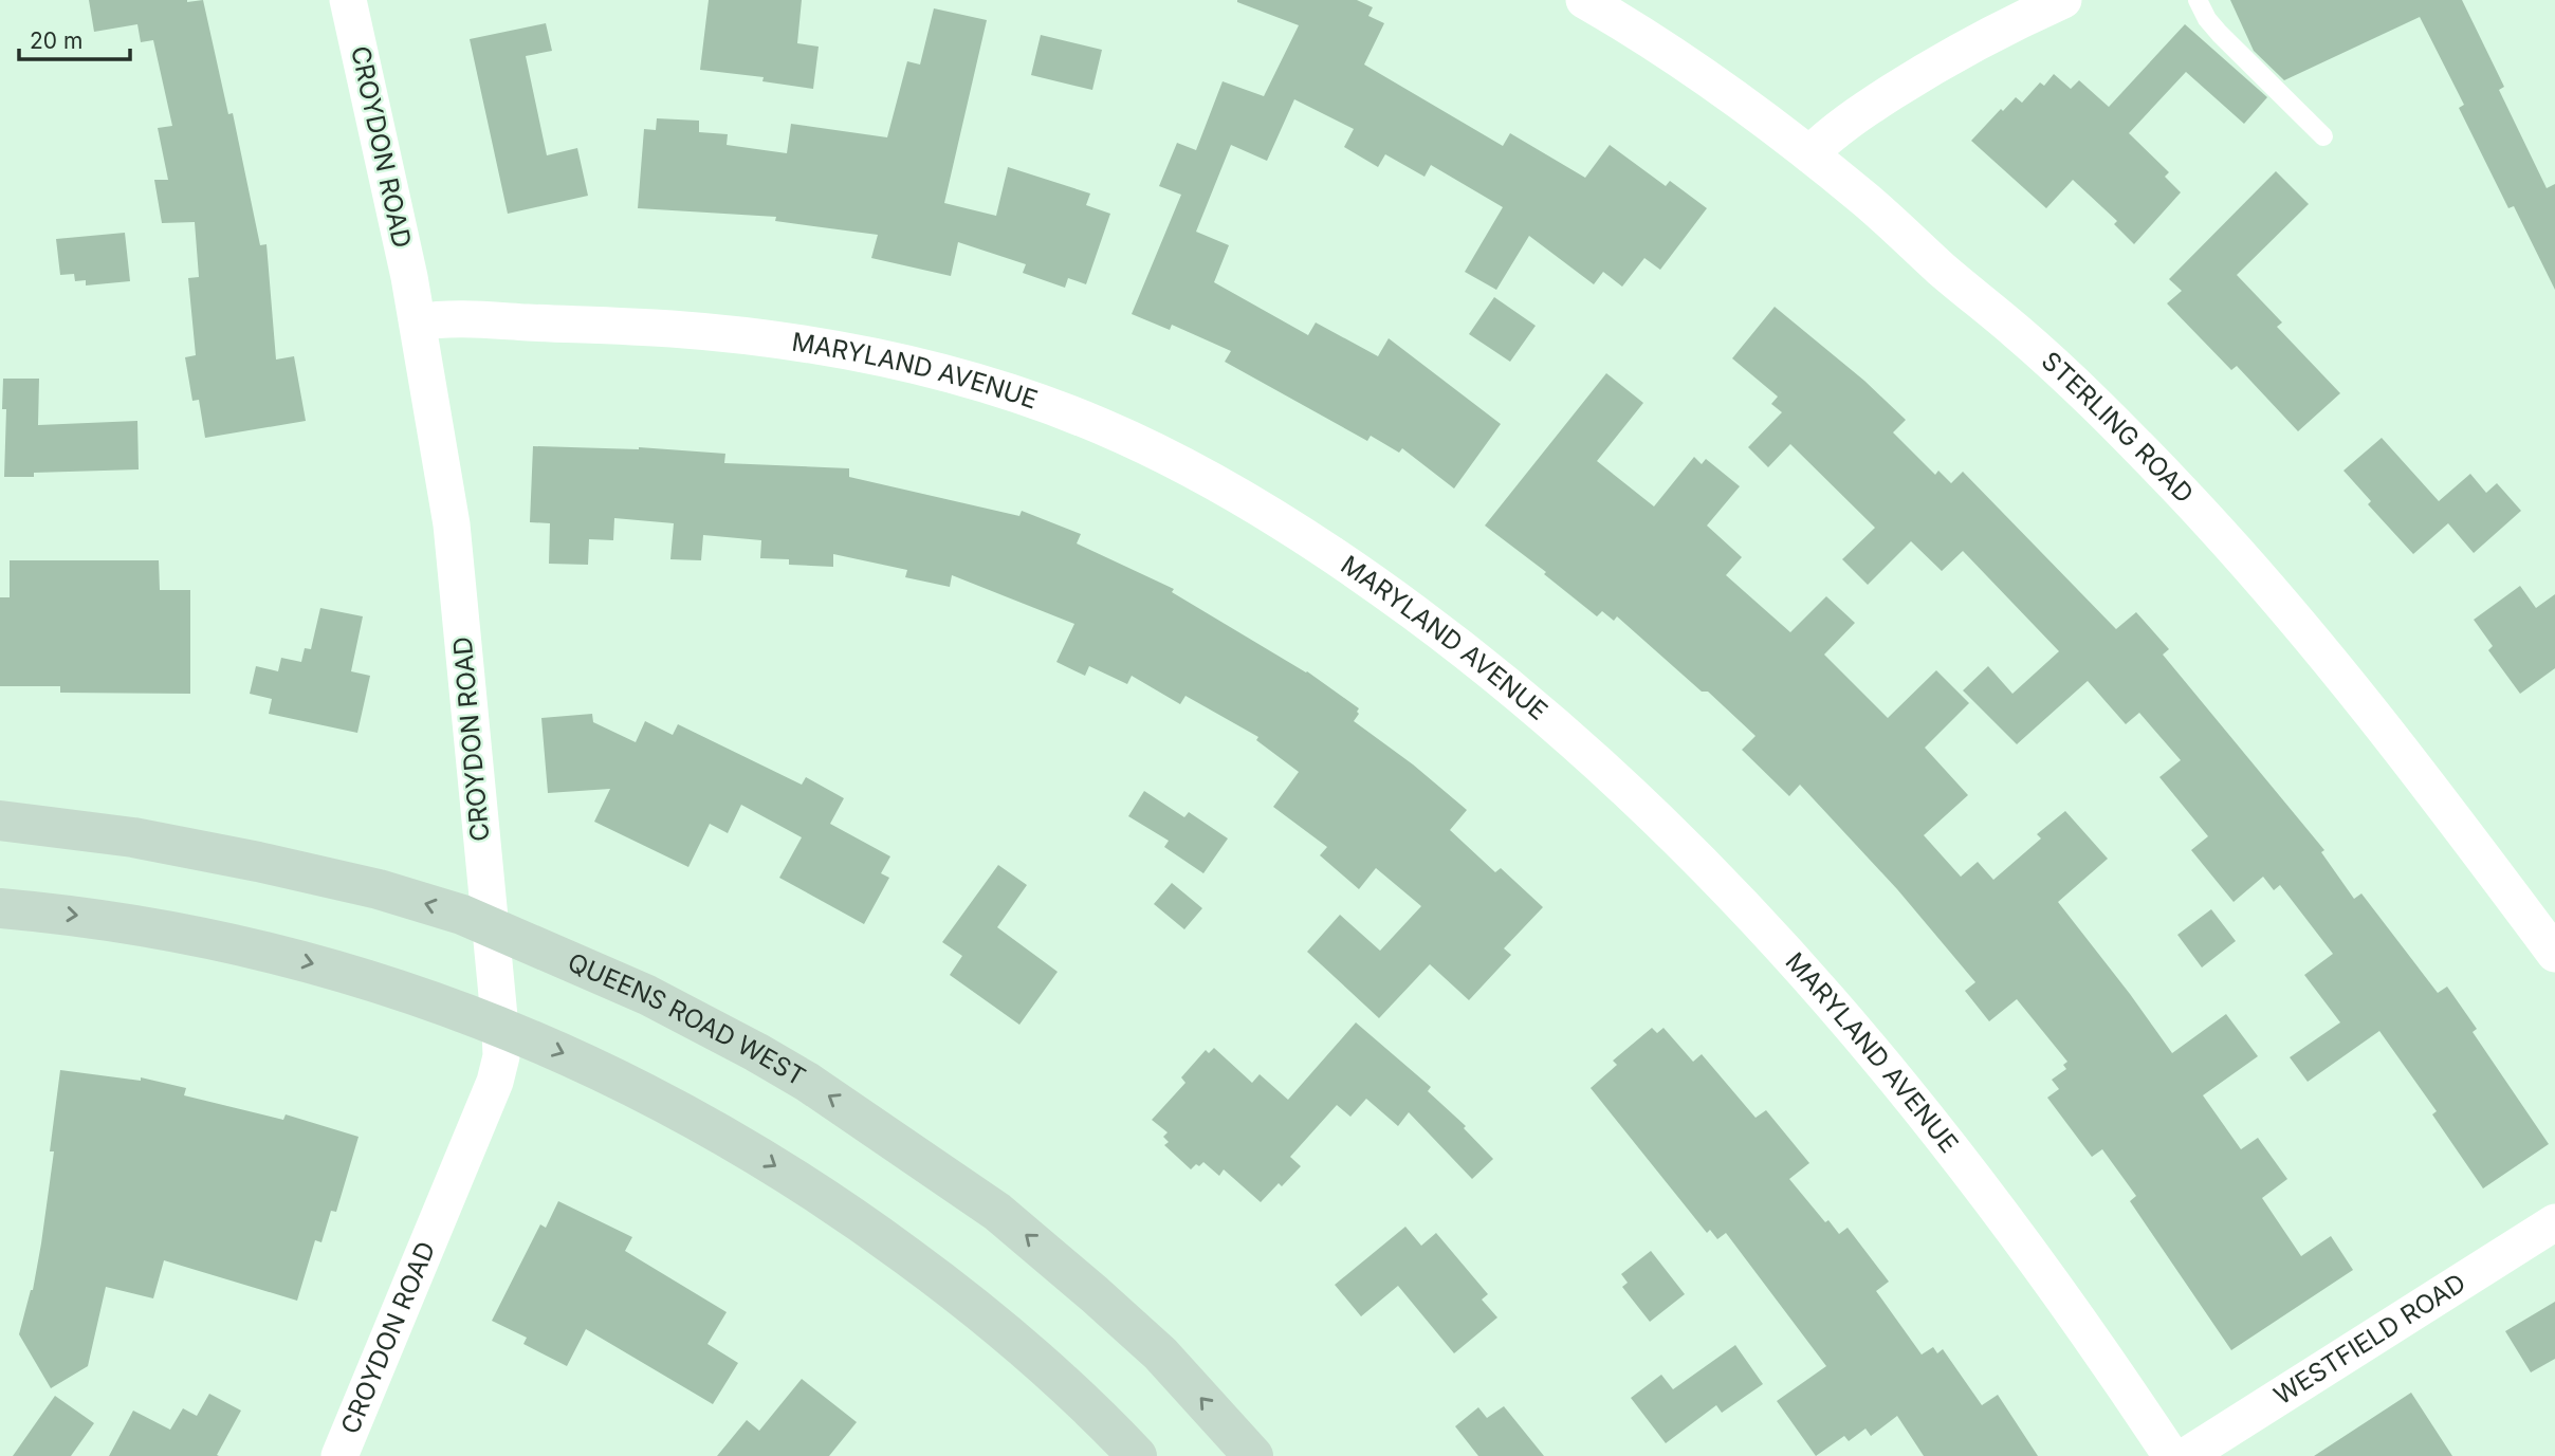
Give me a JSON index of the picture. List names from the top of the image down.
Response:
{
  "streets": {
    "street": [
      "CROYDON ROAD",
      "MARYLAND AVENUE",
      "STERLING ROAD",
      "QUEENS ROAD WEST",
      "WESTFIELD ROAD"
    ]
  },
  "crossings": [
    ["CROYDON ROAD", "MARYLAND AVENUE"],
    ["CROYDON ROAD", "QUEENS ROAD WEST"]
  ],
  "scale_bar": "20 m"
}
